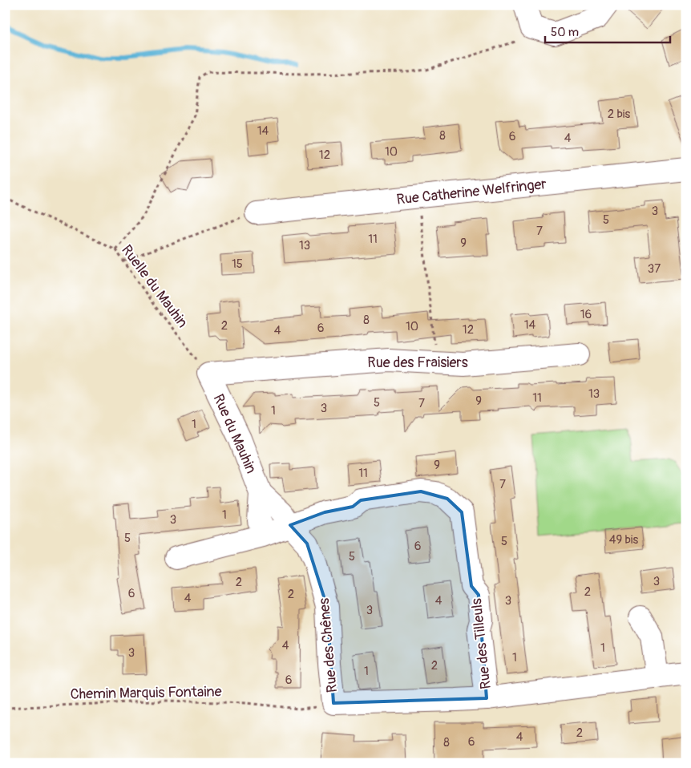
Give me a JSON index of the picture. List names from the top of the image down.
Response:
{
  "streets": {
    "street": [
      "Rue Catherine Welfringer",
      "Rue des Fraisiers",
      "Rue du Mauhin",
      "Rue des Tilleuls",
      "Rue des Chênes"
    ],
    "path": ["Ruelle du Mauhin", "Chemin Marquis Fontaine"]
  },
  "crossings": [
    ["Ruelle du Mauhin", "Rue des Fraisiers"],
    ["Ruelle du Mauhin", "Rue du Mauhin"],
    ["Rue des Fraisiers", "Rue du Mauhin"],
    ["Rue du Mauhin", "Rue des Tilleuls"],
    ["Rue du Mauhin", "Rue des Chênes"],
    ["Rue des Tilleuls", "Rue des Chênes"],
    ["Rue des Chênes", "Chemin Marquis Fontaine"]
  ],
  "house_numbers": [
    "2 bis",
    "14",
    "8",
    "6",
    "4",
    "10",
    "12",
    "3",
    "5",
    "7",
    "11",
    "9",
    "13",
    "15",
    "37",
    "16",
    "8",
    "14",
    "2",
    "10",
    "6",
    "12",
    "4",
    "13",
    "11",
    "9",
    "5",
    "7",
    "3",
    "1",
    "1",
    "9",
    "11",
    "7",
    "1",
    "3",
    "5",
    "49 bis",
    "5",
    "6",
    "5",
    "3",
    "2",
    "2",
    "6",
    "2",
    "4",
    "4",
    "3",
    "3",
    "4",
    "1",
    "3",
    "1",
    "2",
    "1",
    "6",
    "2",
    "4",
    "6",
    "8"
  ],
  "scale_bar": "50 m"
}
